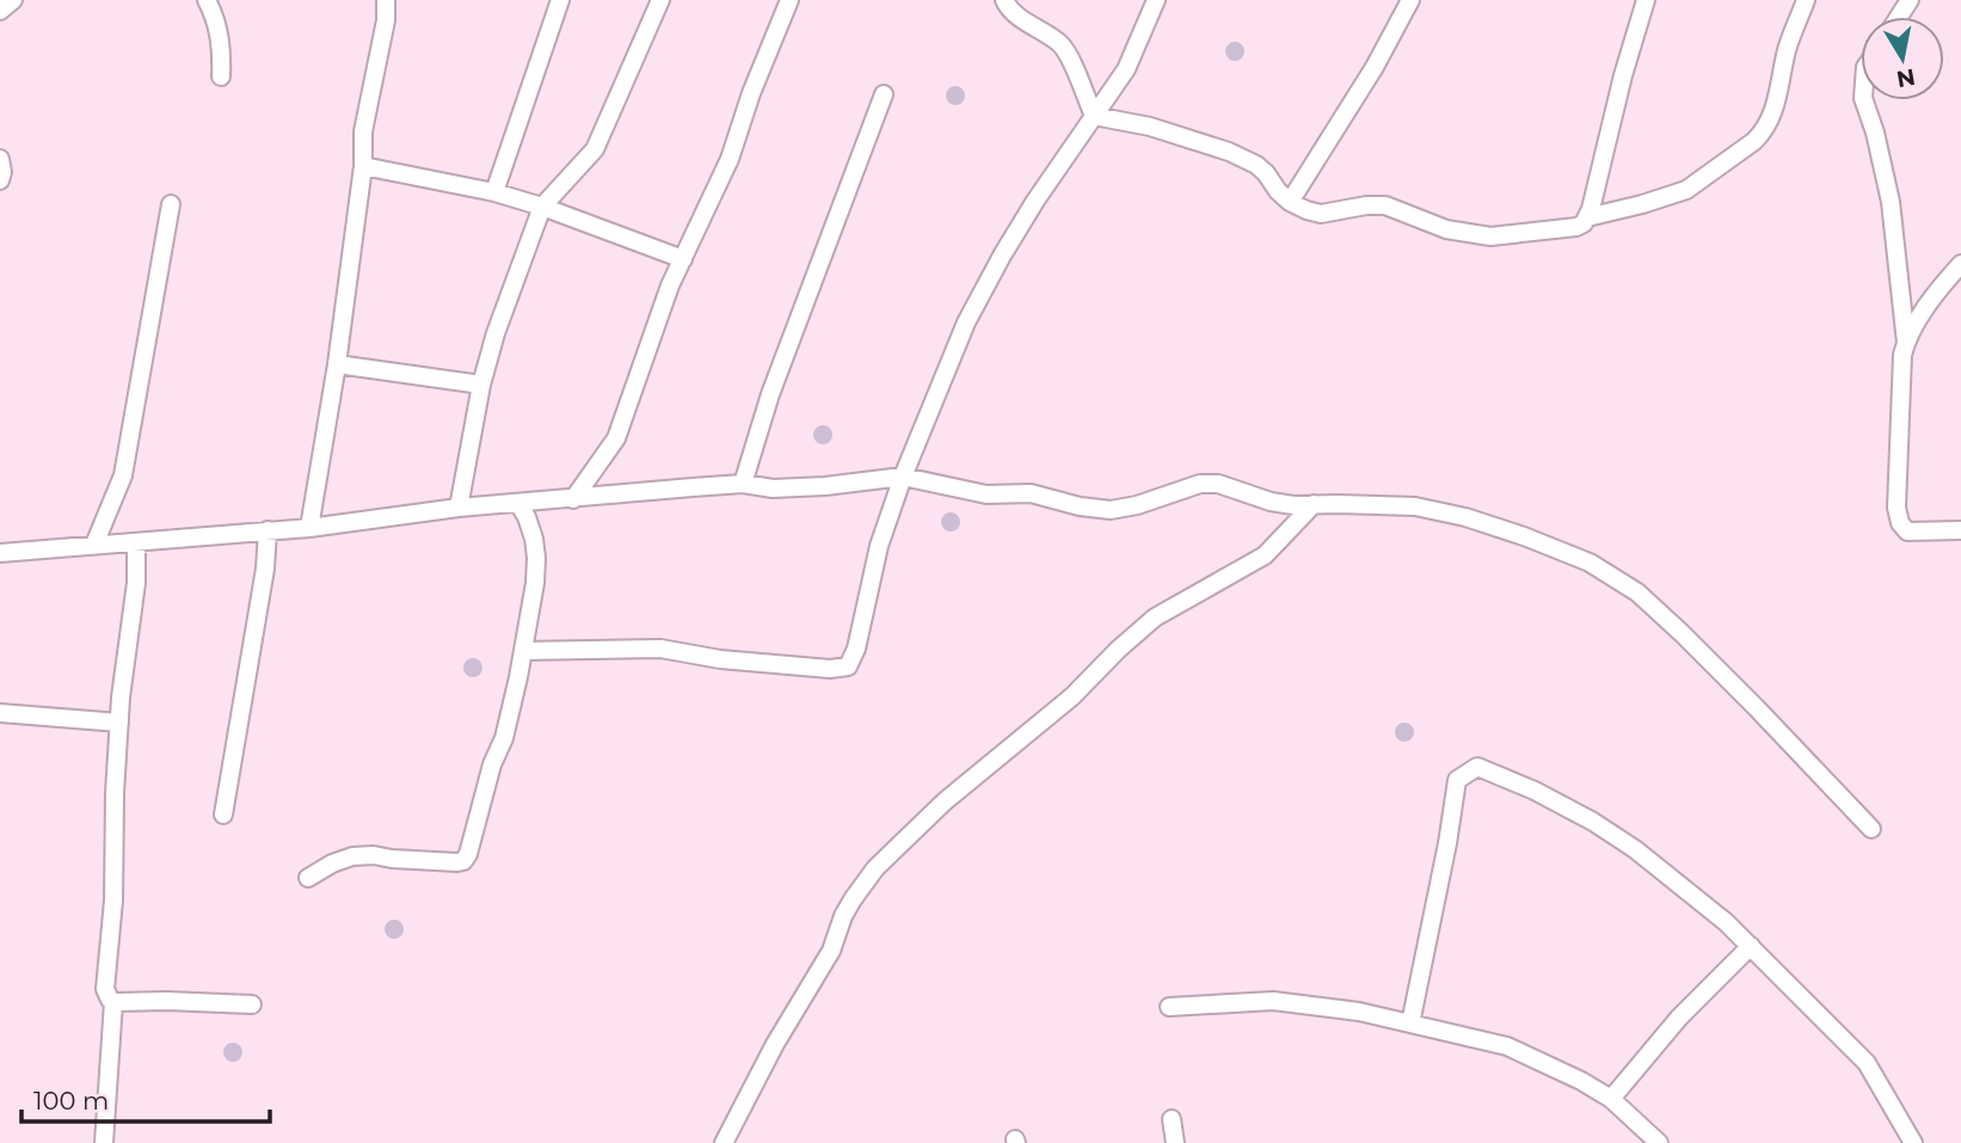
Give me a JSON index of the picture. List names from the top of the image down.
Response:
{
  "scale_bar": "100 m",
  "north": "bottom"
}
